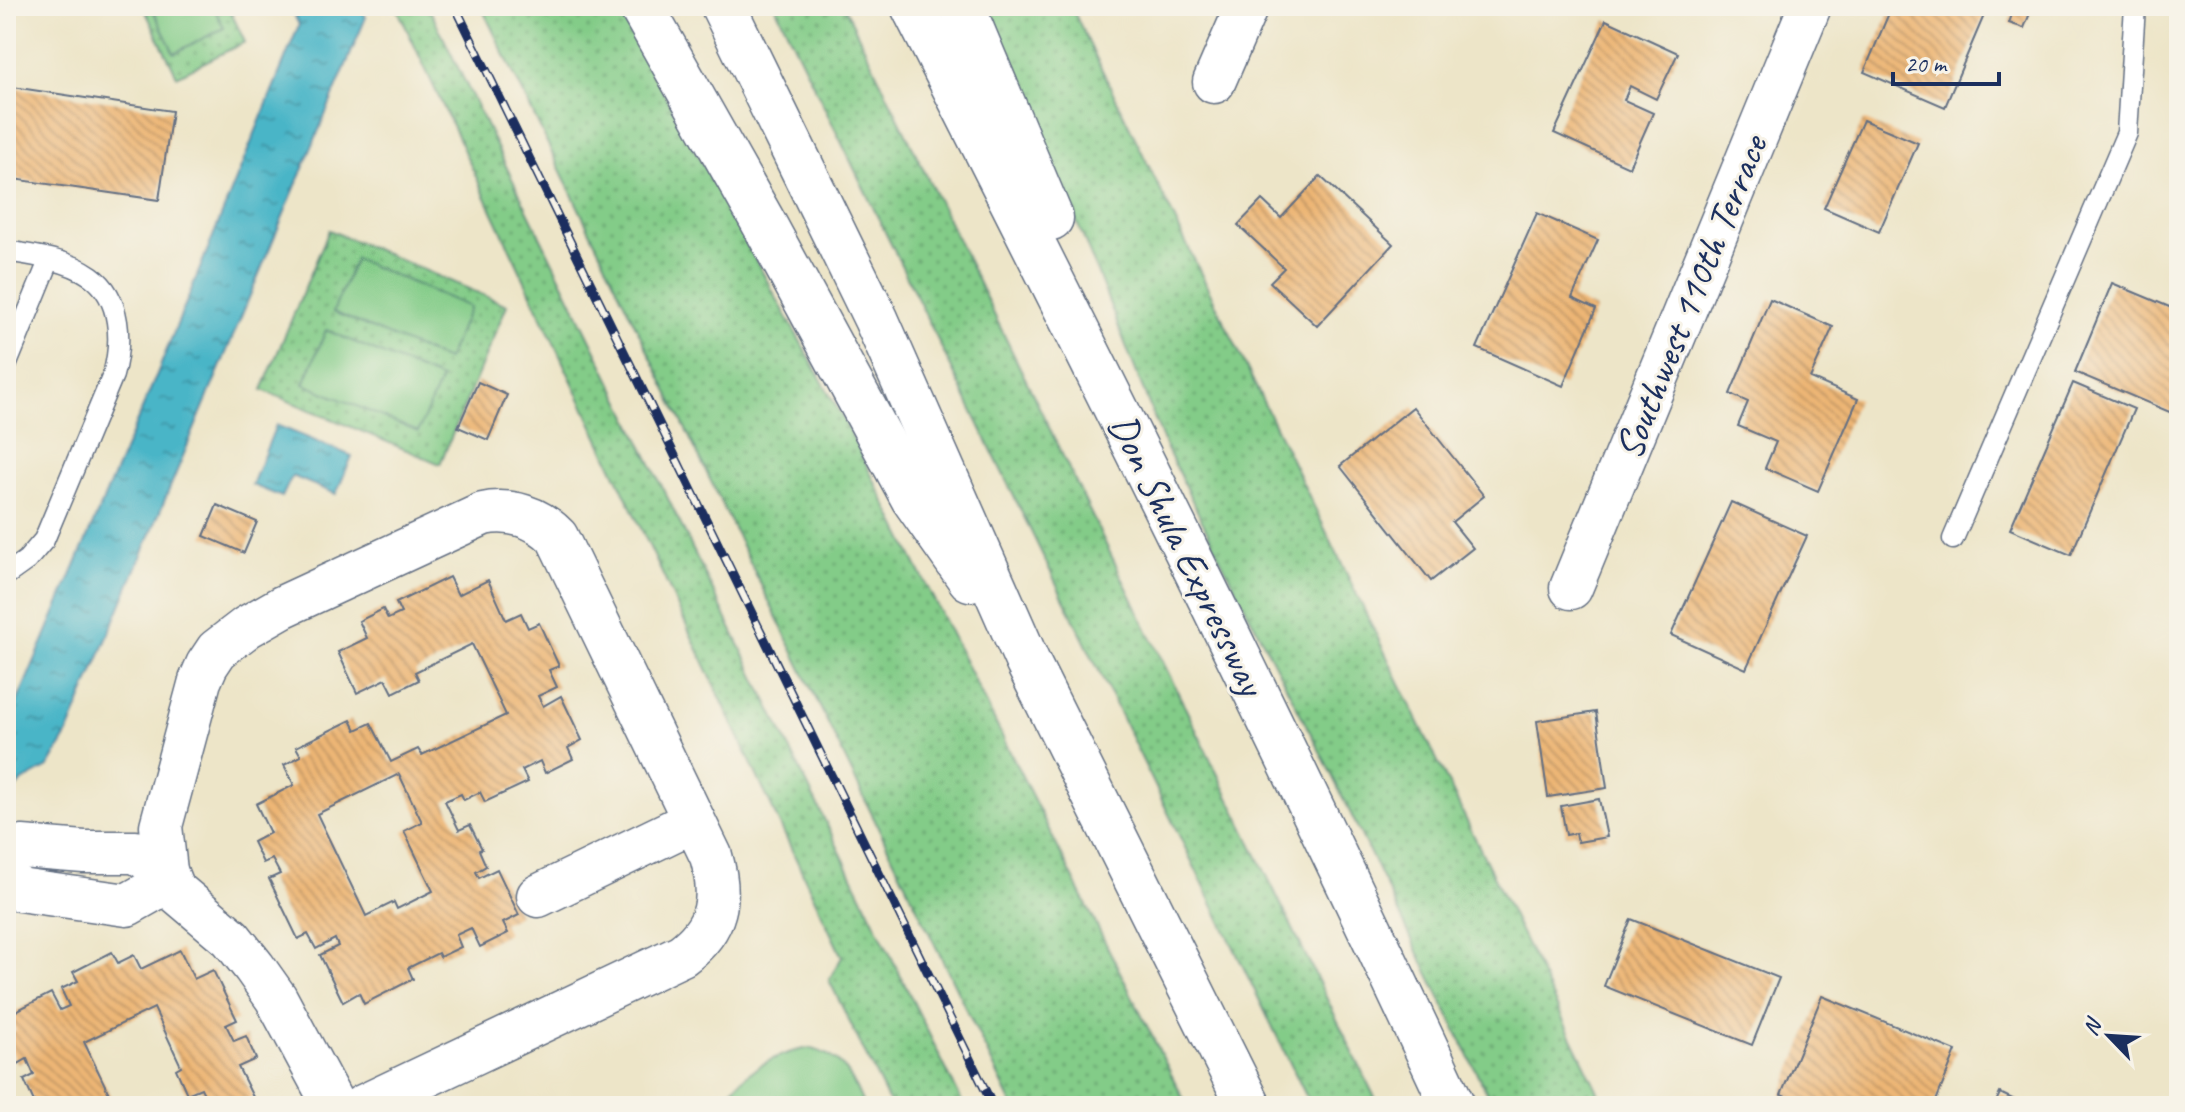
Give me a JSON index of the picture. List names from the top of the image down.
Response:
{
  "streets": {
    "highway": ["Don Shula Expressway"],
    "street": ["Southwest 110th Terrace"]
  },
  "scale_bar": "20 m",
  "north": "top left"
}
